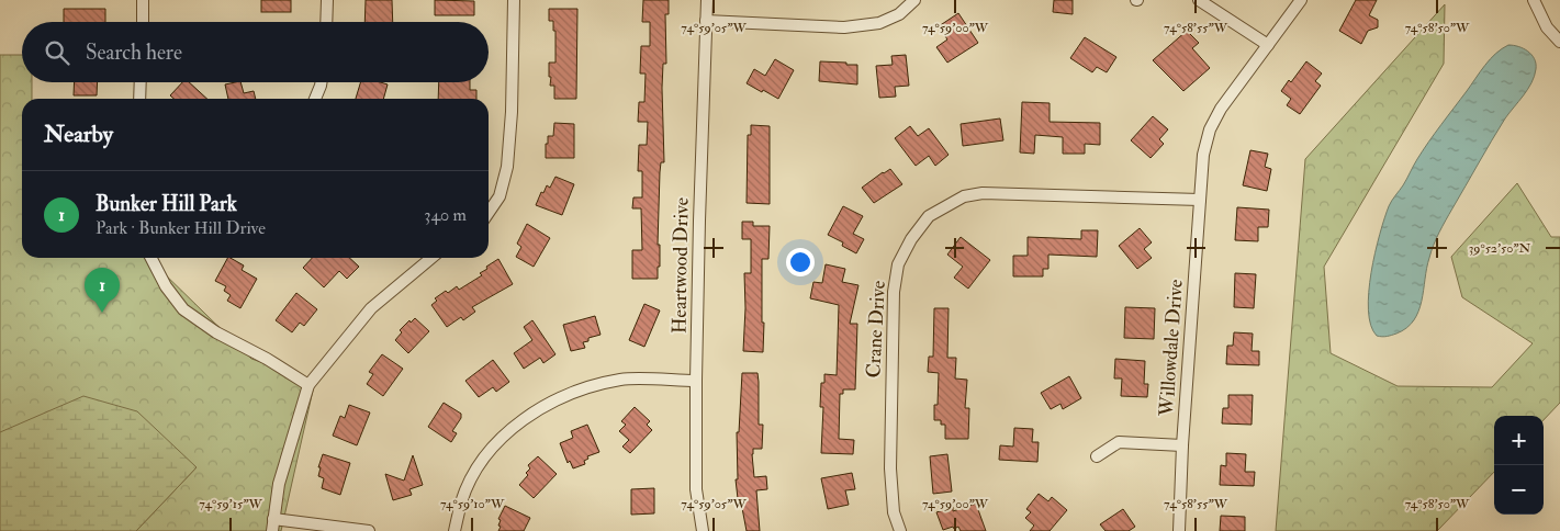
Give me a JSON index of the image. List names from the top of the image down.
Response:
{
  "streets": {
    "street": ["Heartwood Drive", "Crane Drive", "Willowdale Drive"]
  },
  "crossings": [
    ["Crane Drive", "Willowdale Drive"]
  ],
  "page": {
    "search": "Search here",
    "heading": "Nearby",
    "list": [
      {
        "mark": "1",
        "name": "Bunker Hill Park",
        "note": "Park · Bunker Hill Drive",
        "value": "340 m"
      }
    ],
    "pins": "1",
    "map_buttons": ["+", "−"]
  },
  "coordinates": [
    "74°59'05\"W",
    "74°59'00\"W",
    "74°58'55\"W",
    "74°58'50\"W",
    "39°52'50\"N",
    "74°59'15\"W",
    "74°59'10\"W"
  ]
}
